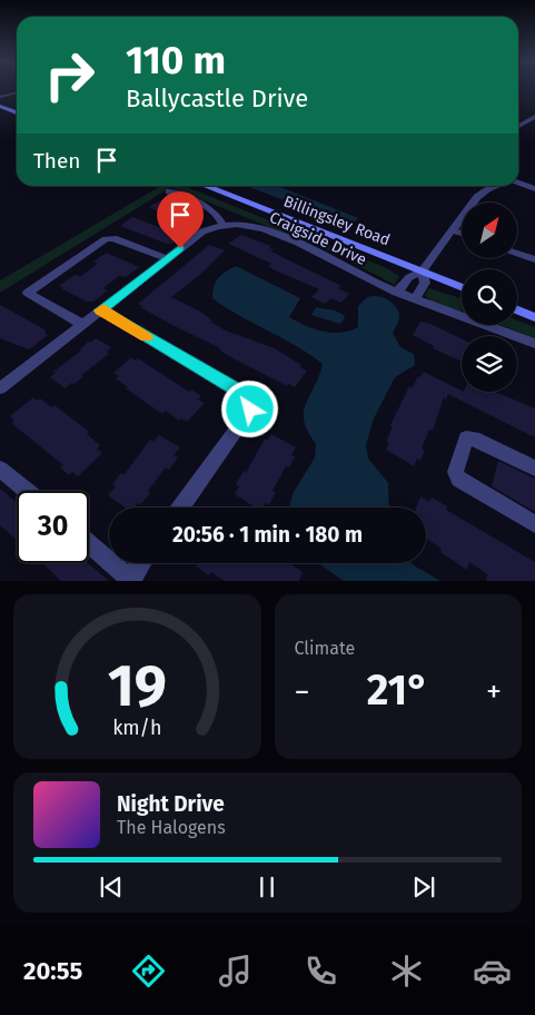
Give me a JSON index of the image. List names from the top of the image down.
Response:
{
  "streets": {
    "street": ["Billingsley Road", "Craigside Drive"]
  },
  "north": "top right",
  "page": {
    "turn": ["110 m", "Ballycastle Drive"],
    "then": "Then",
    "limit": "30",
    "trip": "20:56 · 1 min · 180 m",
    "tile": "Climate",
    "heat": ["−", "21°", "+"],
    "song": ["Night Drive", "The Halogens"],
    "tabs": "20:55",
    "gauge": ["19", "km/h"]
  }
}
